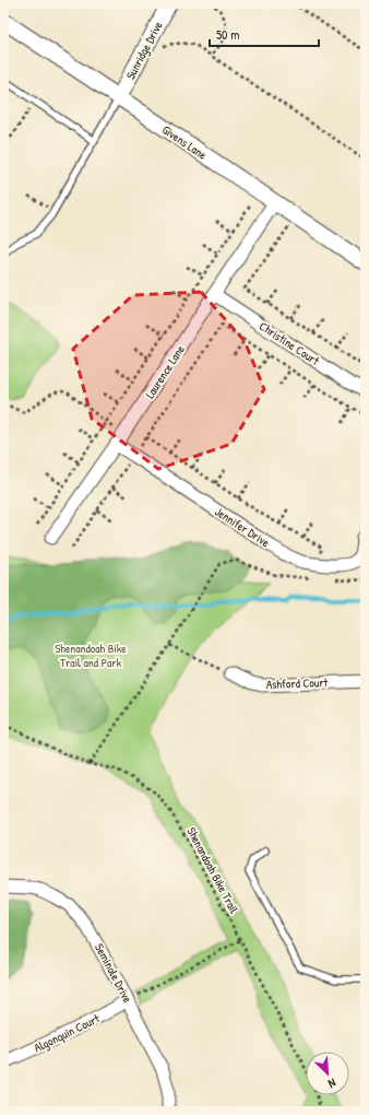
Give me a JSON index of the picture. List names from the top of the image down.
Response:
{
  "streets": {
    "street": [
      "Sunridge Drive",
      "Givens Lane",
      "Christine Court",
      "Laurence Lane",
      "Jennifer Drive",
      "Ashford Court",
      "Seminole Drive",
      "Algonquin Court"
    ],
    "path": ["Shenandoah Bike Trail"]
  },
  "crossings": [
    ["Sunridge Drive", "Givens Lane"],
    ["Givens Lane", "Laurence Lane"],
    ["Christine Court", "Laurence Lane"],
    ["Laurence Lane", "Jennifer Drive"],
    ["Seminole Drive", "Algonquin Court"]
  ],
  "parks": ["Shenandoah Bike Trail and Park"],
  "scale_bar": "50 m",
  "north": "bottom right"
}
